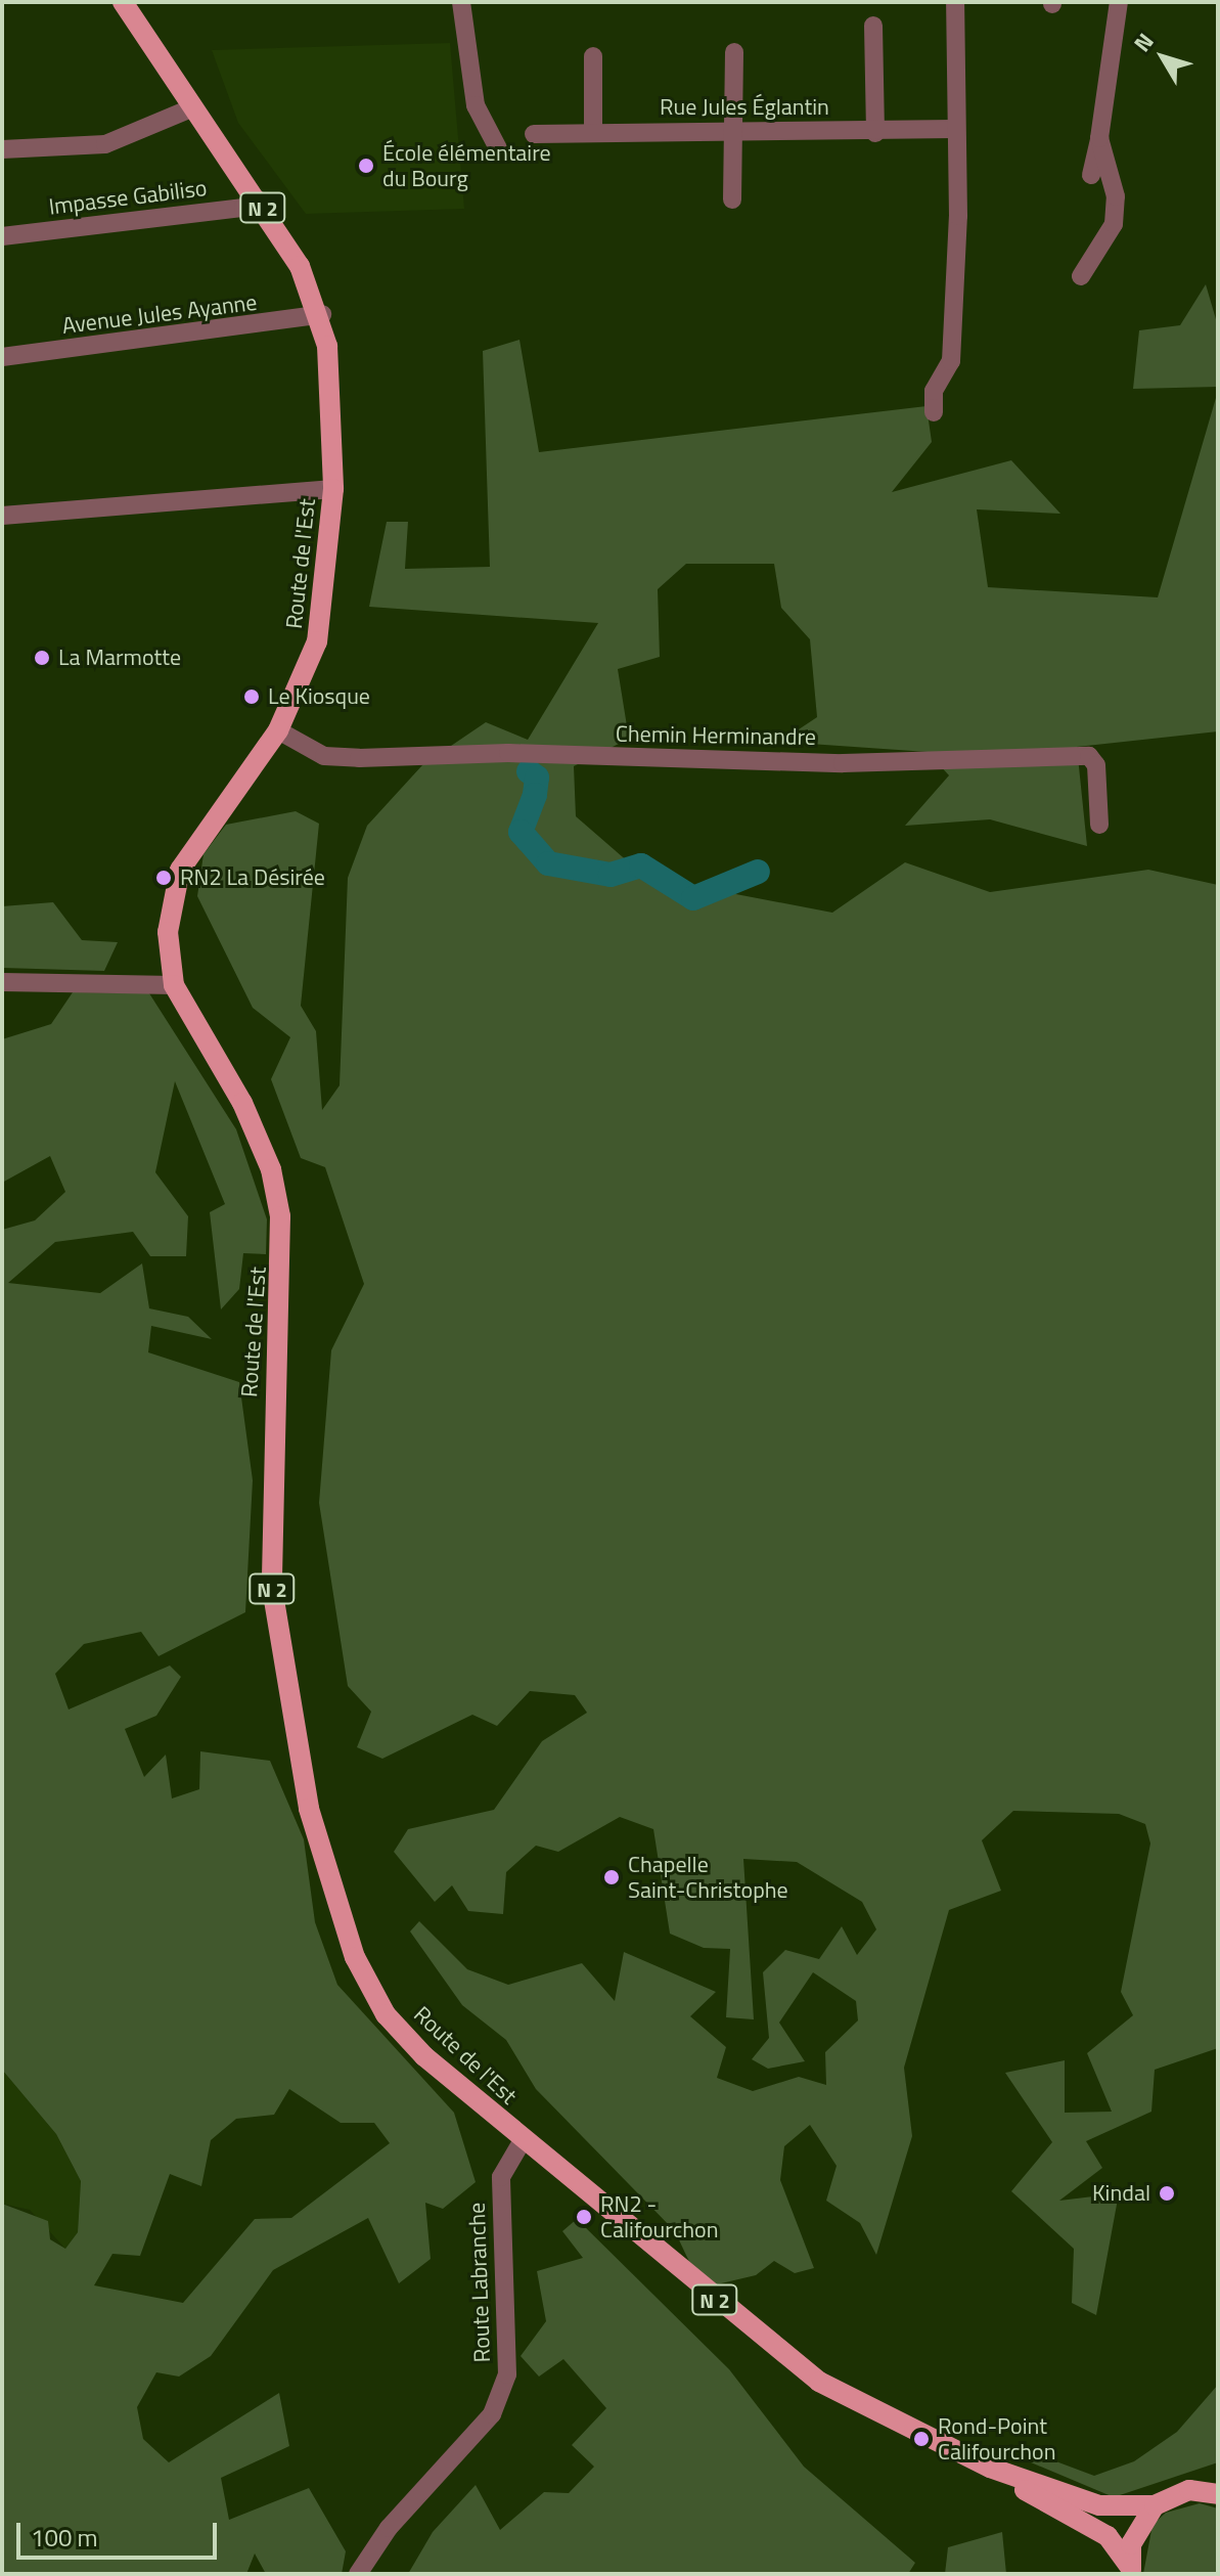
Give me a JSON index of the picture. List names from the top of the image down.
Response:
{
  "streets": {
    "main road": ["N 2", "Route de l'Est"],
    "street": [
      "Rue Jules Églantin",
      "Impasse Gabiliso",
      "Avenue Jules Ayanne",
      "Chemin Herminandre",
      "Route Labranche"
    ]
  },
  "crossings": [
    ["Impasse Gabiliso", "Route de l'Est"],
    ["N 2", "Route de l'Est"],
    ["Avenue Jules Ayanne", "Route de l'Est"],
    ["Route de l'Est", "Chemin Herminandre"],
    ["Route de l'Est", "Route Labranche"]
  ],
  "places": [
    "École élémentaire du Bourg",
    "La Marmotte",
    "Le Kiosque",
    "RN2 La Désirée",
    "Chapelle Saint-Christophe",
    "Kindal",
    "RN2 - Califourchon",
    "Rond-Point Califourchon"
  ],
  "scale_bar": "100 m",
  "north": "top left"
}
